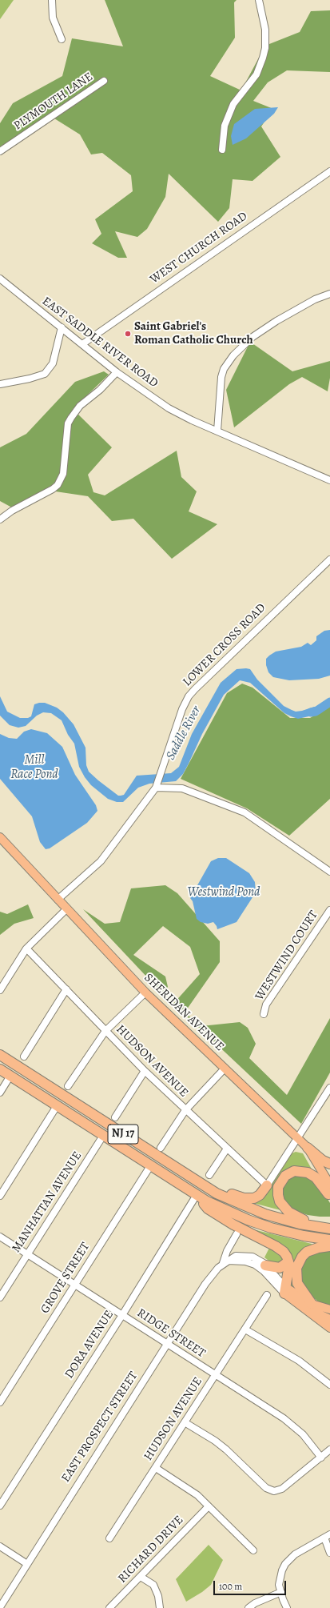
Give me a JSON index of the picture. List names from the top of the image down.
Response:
{
  "streets": {
    "highway": ["NJ 17"],
    "main road": ["SHERIDAN AVENUE", "EAST PROSPECT STREET"],
    "street": [
      "PLYMOUTH LANE",
      "WEST CHURCH ROAD",
      "EAST SADDLE RIVER ROAD",
      "LOWER CROSS ROAD",
      "WESTWIND COURT",
      "HUDSON AVENUE",
      "MANHATTAN AVENUE",
      "GROVE STREET",
      "RIDGE STREET",
      "DORA AVENUE",
      "RICHARD DRIVE"
    ]
  },
  "crossings": [
    ["WEST CHURCH ROAD", "EAST SADDLE RIVER ROAD"],
    ["LOWER CROSS ROAD", "SHERIDAN AVENUE"],
    ["HUDSON AVENUE", "RIDGE STREET"],
    ["NJ 17", "MANHATTAN AVENUE"],
    ["NJ 17", "GROVE STREET"],
    ["NJ 17", "DORA AVENUE"],
    ["MANHATTAN AVENUE", "RIDGE STREET"],
    ["GROVE STREET", "RIDGE STREET"],
    ["RIDGE STREET", "DORA AVENUE"],
    ["RIDGE STREET", "EAST PROSPECT STREET"]
  ],
  "water": ["Saddle River", "Mill Race Pond", "Westwind Pond"],
  "places": ["Saint Gabriel's Roman Catholic Church"],
  "scale_bar": "100 m"
}
